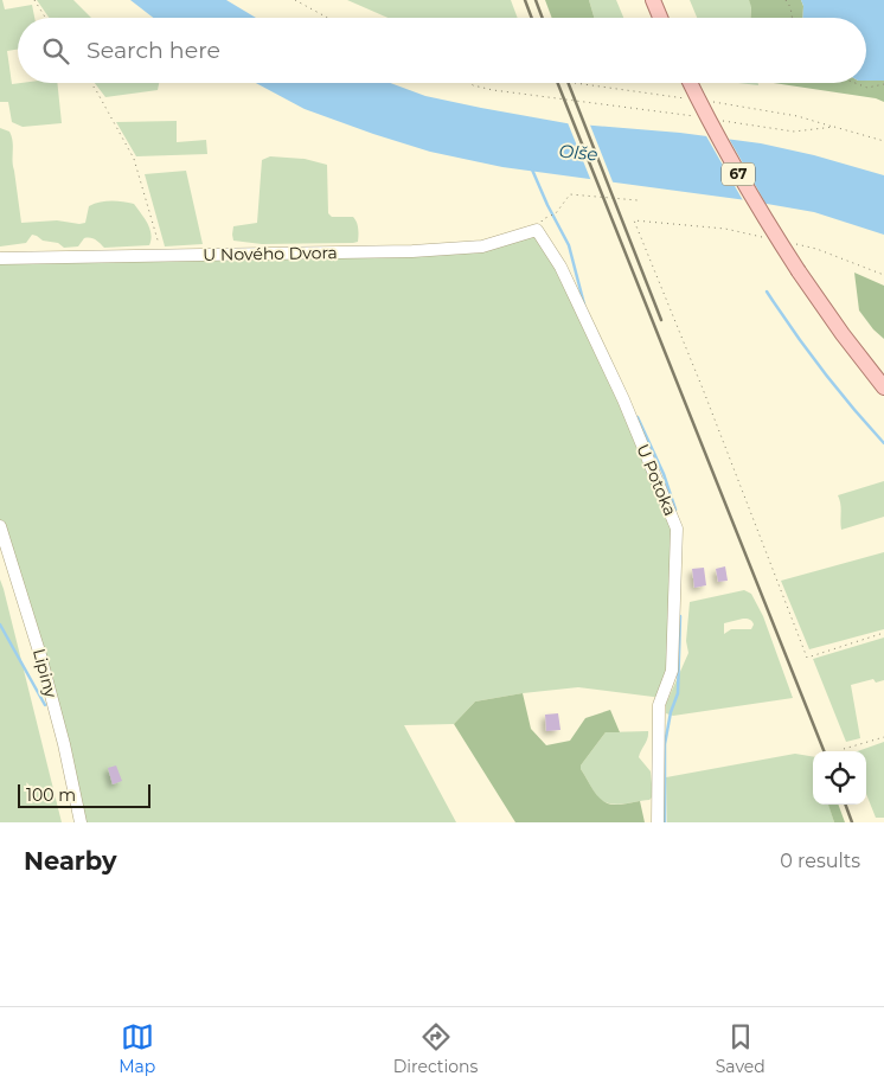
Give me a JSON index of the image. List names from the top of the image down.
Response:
{
  "streets": {
    "main road": ["67"],
    "street": ["U Nového Dvora", "U Potoka", "Lipiny"]
  },
  "crossings": [
    ["U Nového Dvora", "U Potoka"]
  ],
  "water": ["Olše"],
  "scale_bar": "100 m",
  "page": {
    "search": "Search here",
    "scale": "100 m",
    "heading": ["Nearby", "0 results"],
    "nav": ["Map", "Directions", "Saved"]
  }
}
